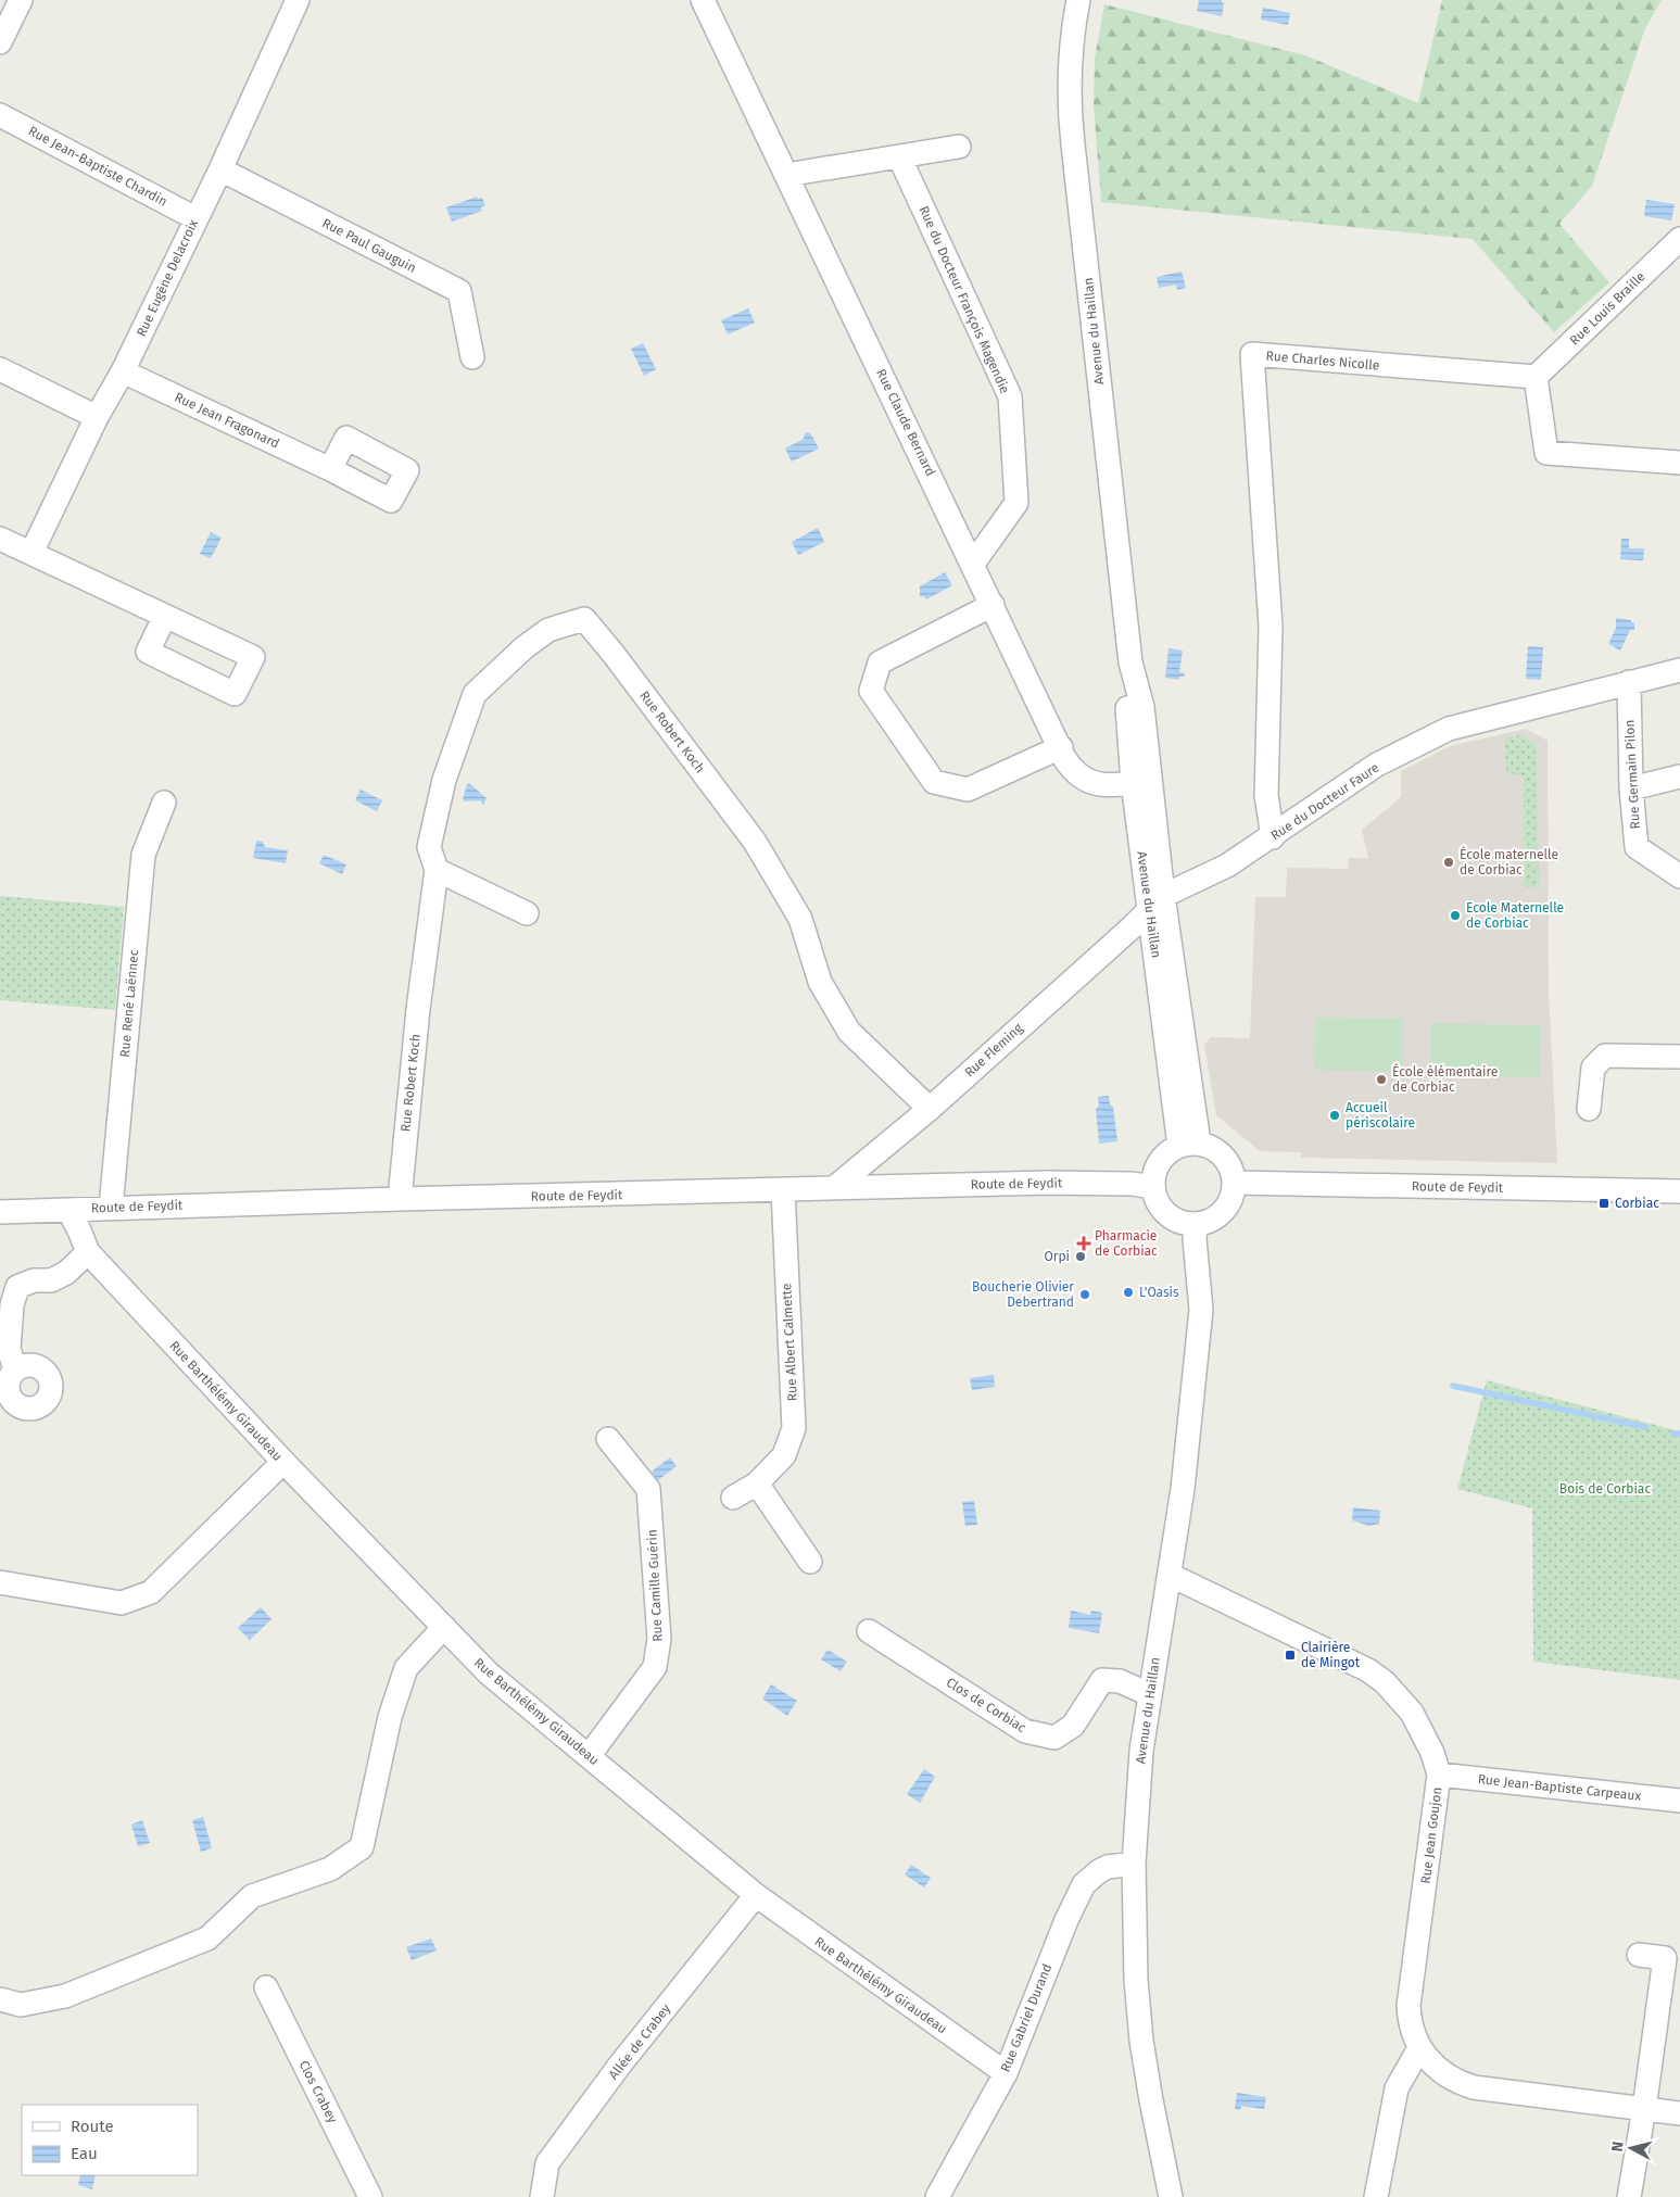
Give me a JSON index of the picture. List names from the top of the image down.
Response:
{
  "streets": {
    "street": [
      "Rue Jean-Baptiste Chardin",
      "Rue Paul Gauguin",
      "Rue Eugène Delacroix",
      "Rue du Docteur François Magendie",
      "Rue Louis Braille",
      "Avenue du Haillan",
      "Rue Charles Nicolle",
      "Rue Jean Fragonard",
      "Rue Claude Bernard",
      "Rue Robert Koch",
      "Rue Germain Pilon",
      "Rue du Docteur Faure",
      "Rue René Laënnec",
      "Rue Fleming",
      "Route de Feydit",
      "Rue Albert Calmette",
      "Rue Barthélémy Giraudeau",
      "Rue Camille Guérin",
      "Clos de Corbiac",
      "Rue Jean-Baptiste Carpeaux",
      "Rue Jean Goujon",
      "Rue Gabriel Durand",
      "Allée de Crabey",
      "Clos Crabey"
    ]
  },
  "crossings": [
    ["Rue Jean-Baptiste Chardin", "Rue Eugène Delacroix"],
    ["Rue Paul Gauguin", "Rue Eugène Delacroix"],
    ["Rue Eugène Delacroix", "Rue Jean Fragonard"],
    ["Rue du Docteur François Magendie", "Rue Claude Bernard"],
    ["Rue Louis Braille", "Rue Charles Nicolle"],
    ["Avenue du Haillan", "Rue Claude Bernard"],
    ["Avenue du Haillan", "Rue du Docteur Faure"],
    ["Avenue du Haillan", "Rue Fleming"],
    ["Avenue du Haillan", "Route de Feydit"],
    ["Avenue du Haillan", "Clos de Corbiac"],
    ["Avenue du Haillan", "Rue Jean Goujon"],
    ["Avenue du Haillan", "Rue Gabriel Durand"],
    ["Rue Charles Nicolle", "Rue du Docteur Faure"],
    ["Rue Robert Koch", "Rue Fleming"],
    ["Rue Robert Koch", "Route de Feydit"],
    ["Rue Germain Pilon", "Rue du Docteur Faure"],
    ["Rue du Docteur Faure", "Rue Fleming"],
    ["Rue René Laënnec", "Route de Feydit"],
    ["Rue Fleming", "Route de Feydit"],
    ["Route de Feydit", "Rue Albert Calmette"],
    ["Route de Feydit", "Rue Barthélémy Giraudeau"],
    ["Rue Barthélémy Giraudeau", "Rue Camille Guérin"],
    ["Rue Barthélémy Giraudeau", "Rue Gabriel Durand"],
    ["Rue Barthélémy Giraudeau", "Allée de Crabey"],
    ["Rue Jean-Baptiste Carpeaux", "Rue Jean Goujon"]
  ],
  "parks": ["Bois de Corbiac"],
  "places": {
    "other": [
      "École maternelle de Corbiac",
      "Ecole Maternelle de Corbiac",
      "École élémentaire de Corbiac",
      "Accueil périscolaire",
      "Orpi",
      "L'Oasis",
      "Boucherie Olivier Debertrand"
    ],
    "transit": ["Corbiac", "Clairière de Mingot"],
    "health": ["Pharmacie de Corbiac"]
  },
  "legend": ["Route", "Eau"],
  "north": "left"
}
